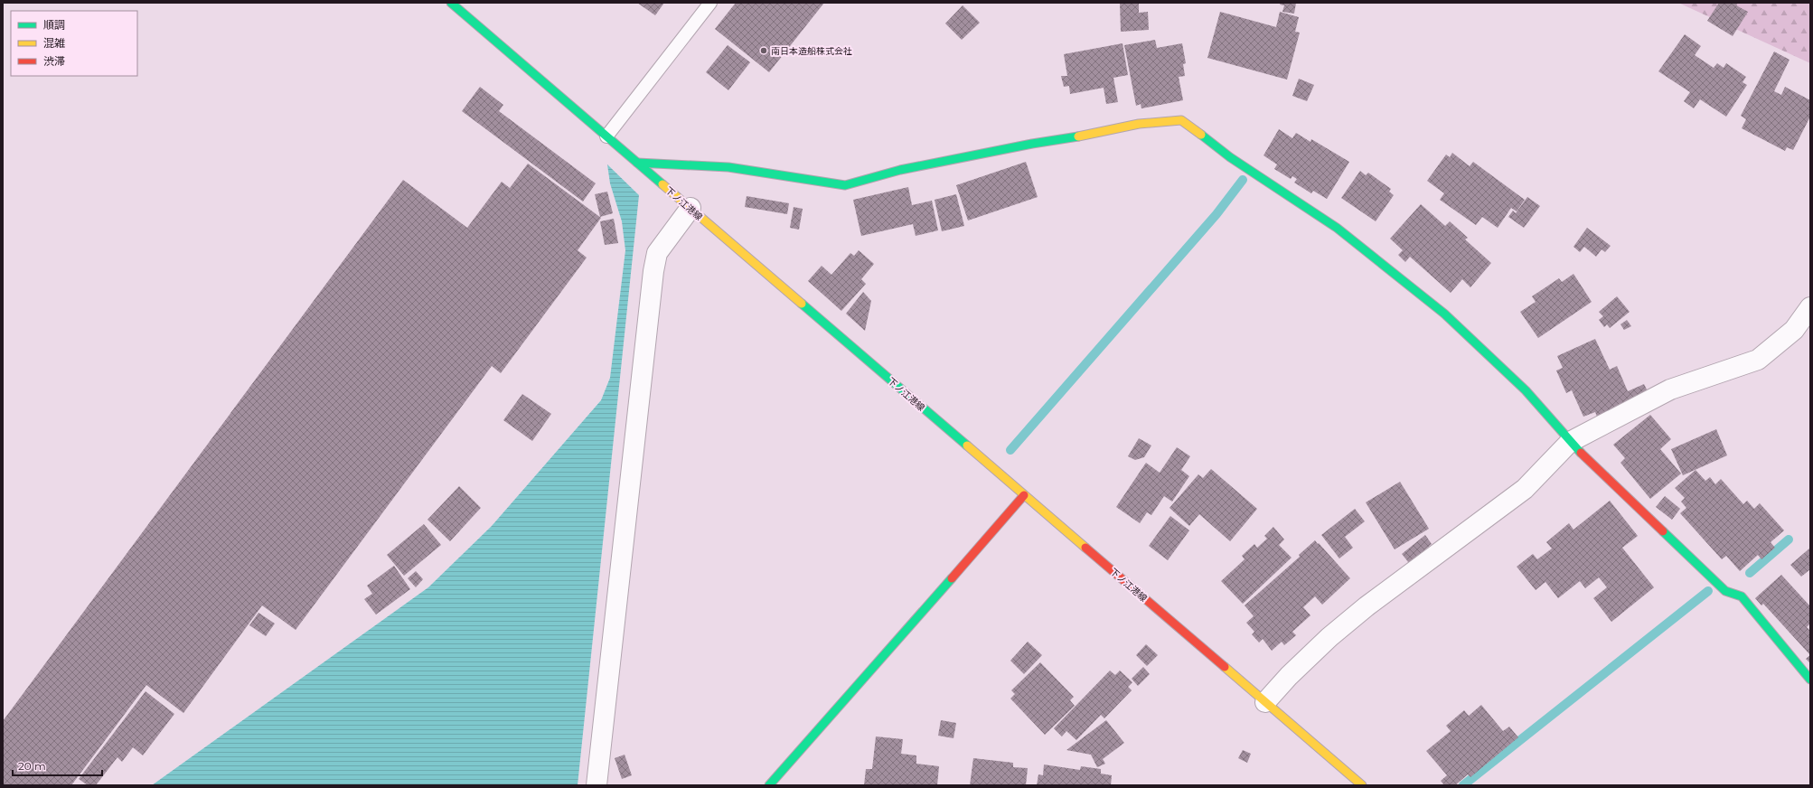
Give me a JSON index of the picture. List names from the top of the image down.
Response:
{
  "streets": {
    "street": ["下ノ江港線"]
  },
  "places": ["南日本造船株式会社"],
  "legend": ["順調", "混雑", "渋滞"],
  "scale_bar": "20 m"
}
